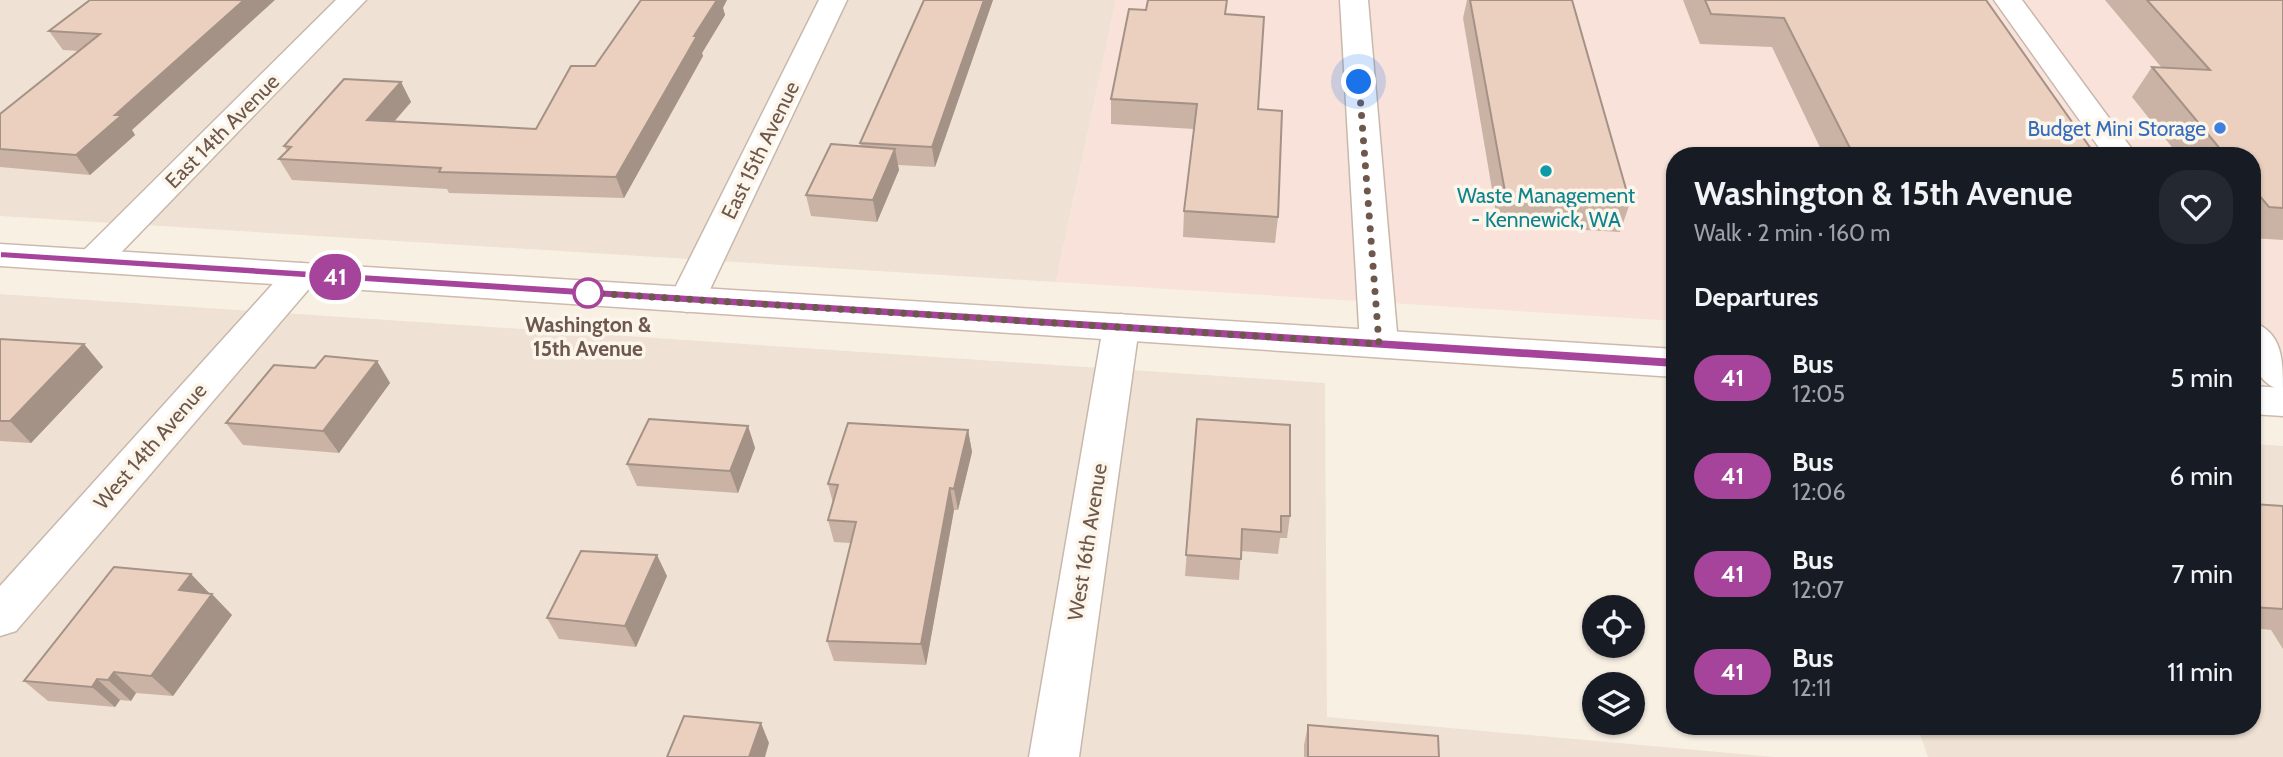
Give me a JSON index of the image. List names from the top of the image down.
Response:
{
  "streets": {
    "street": [
      "East 14th Avenue",
      "East 15th Avenue",
      "West 14th Avenue",
      "West 16th Avenue"
    ]
  },
  "places": ["Budget Mini Storage", "Waste Management - Kennewick, WA", "Washington & 15th Avenue"],
  "lines": ["bus line 41"],
  "page": {
    "on_map": "41",
    "heading": [
      ["Washington & 15th Avenue", "Walk · 2 min · 160 m"],
      "Departures"
    ],
    "list": [
      {
        "mark": "41",
        "name": "Bus",
        "note": "12:05",
        "value": "5 min"
      },
      {
        "mark": "41",
        "name": "Bus",
        "note": "12:06",
        "value": "6 min"
      },
      {
        "mark": "41",
        "name": "Bus",
        "note": "12:07",
        "value": "7 min"
      },
      {
        "mark": "41",
        "name": "Bus",
        "note": "12:11",
        "value": "11 min"
      }
    ]
  }
}
